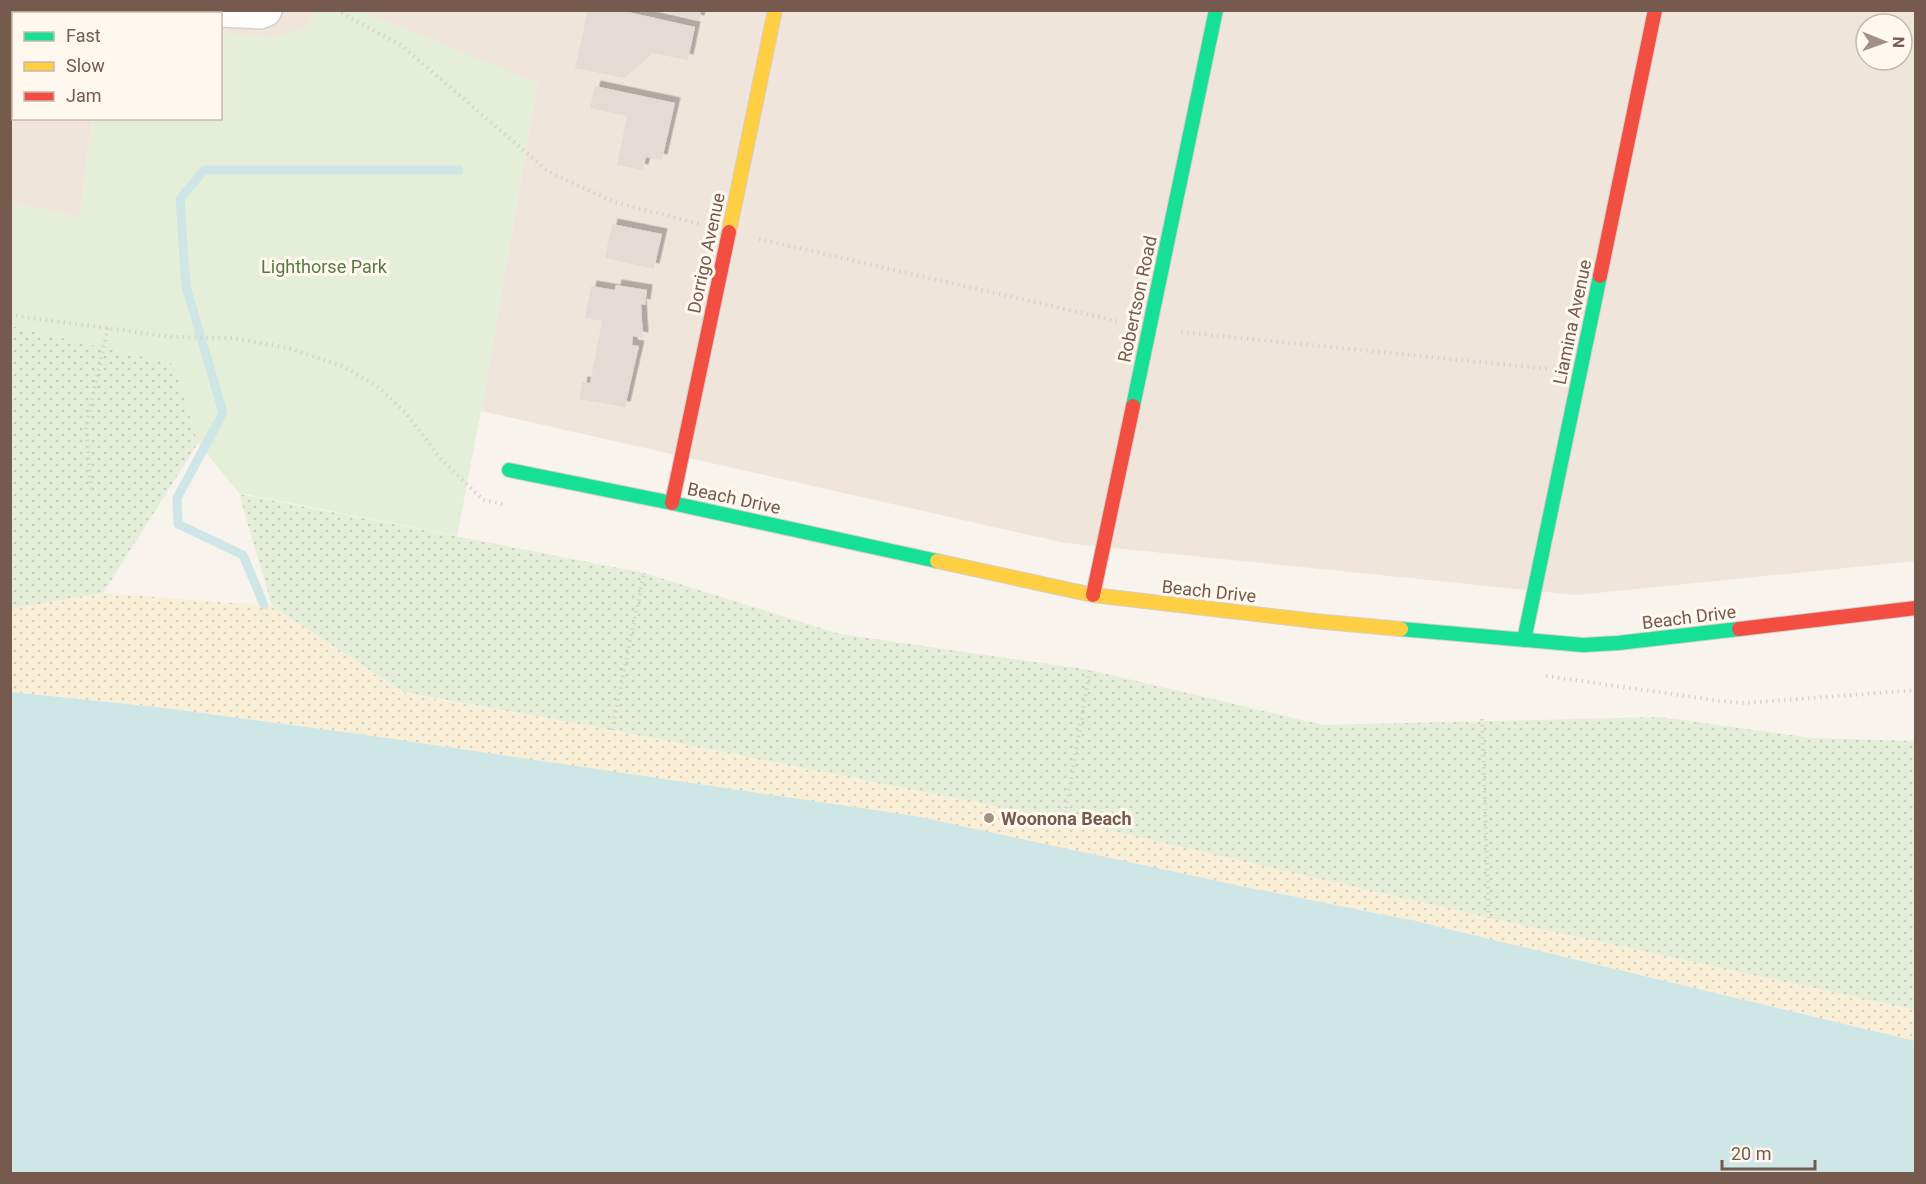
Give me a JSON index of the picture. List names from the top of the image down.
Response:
{
  "streets": {
    "street": [
      "Dorrigo Avenue",
      "Robertson Road",
      "Liamina Avenue",
      "Beach Drive"
    ]
  },
  "crossings": [
    ["Dorrigo Avenue", "Beach Drive"],
    ["Robertson Road", "Beach Drive"],
    ["Liamina Avenue", "Beach Drive"]
  ],
  "parks": ["Lighthorse Park"],
  "places": ["Woonona Beach"],
  "legend": ["Fast", "Slow", "Jam"],
  "scale_bar": "20 m",
  "north": "right"
}
